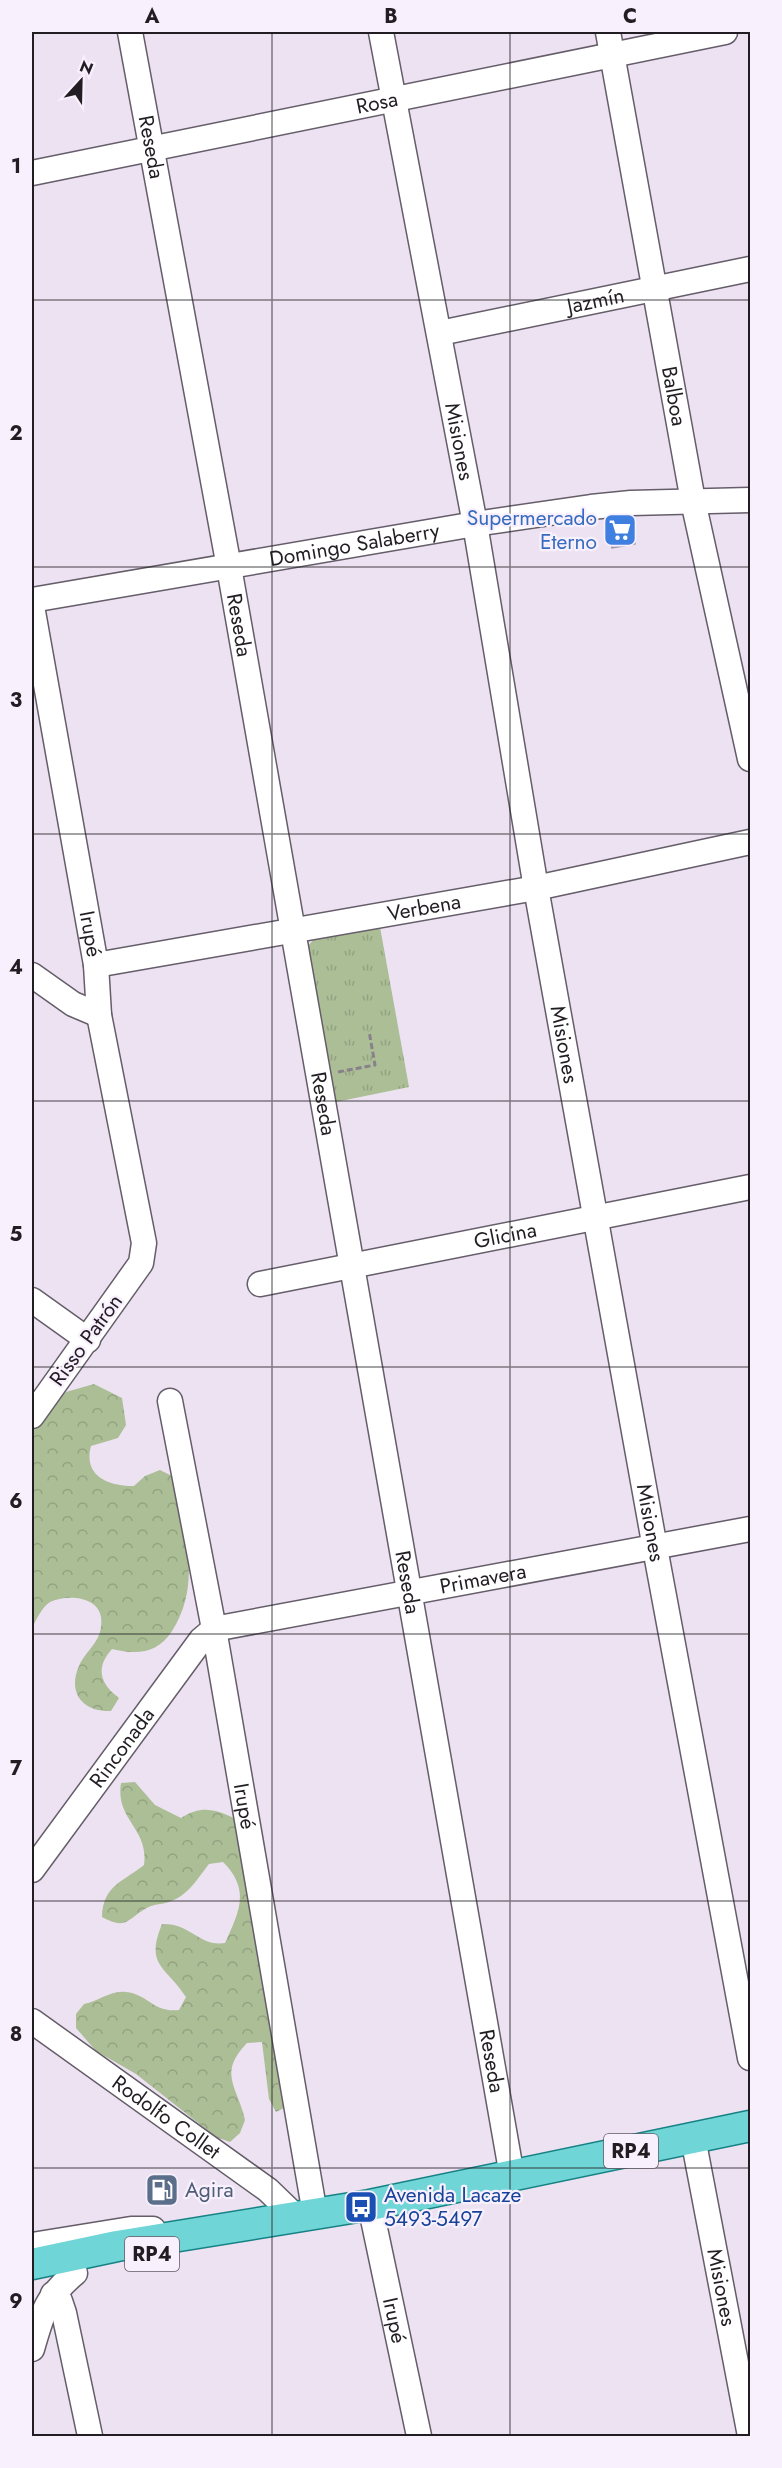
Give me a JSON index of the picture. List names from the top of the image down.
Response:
{
  "streets": {
    "main road": ["RP4"],
    "street": [
      "Rosa",
      "Reseda",
      "Jazmín",
      "Balboa",
      "Misiones",
      "Domingo Salaberry",
      "Verbena",
      "Irupé",
      "Glicina",
      "Risso Patrón",
      "Primavera",
      "Rinconada",
      "Rodolfo Collet"
    ]
  },
  "crossings": [
    ["Rosa", "Reseda"],
    ["Rosa", "Balboa"],
    ["Rosa", "Misiones"],
    ["Reseda", "Domingo Salaberry"],
    ["Reseda", "Verbena"],
    ["Reseda", "Glicina"],
    ["Reseda", "Primavera"],
    ["Reseda", "RP4"],
    ["Jazmín", "Balboa"],
    ["Jazmín", "Misiones"],
    ["Balboa", "Domingo Salaberry"],
    ["Misiones", "Domingo Salaberry"],
    ["Misiones", "Verbena"],
    ["Misiones", "Glicina"],
    ["Misiones", "Primavera"],
    ["Misiones", "RP4"],
    ["Verbena", "Irupé"],
    ["Irupé", "Risso Patrón"],
    ["Irupé", "Primavera"],
    ["Irupé", "Rinconada"],
    ["Irupé", "Rodolfo Collet"],
    ["Irupé", "RP4"],
    ["Primavera", "Rinconada"],
    ["Rodolfo Collet", "RP4"]
  ],
  "places": {
    "supermarket": ["Supermercado Eterno"],
    "fuel station": ["Agira"],
    "bus stop": ["Avenida Lacaze 5493-5497"]
  },
  "north": "top",
  "grid": {
    "columns": ["A", "B", "C"],
    "rows": [
      "1",
      "2",
      "3",
      "4",
      "5",
      "6",
      "7",
      "8",
      "9"
    ]
  }
}
